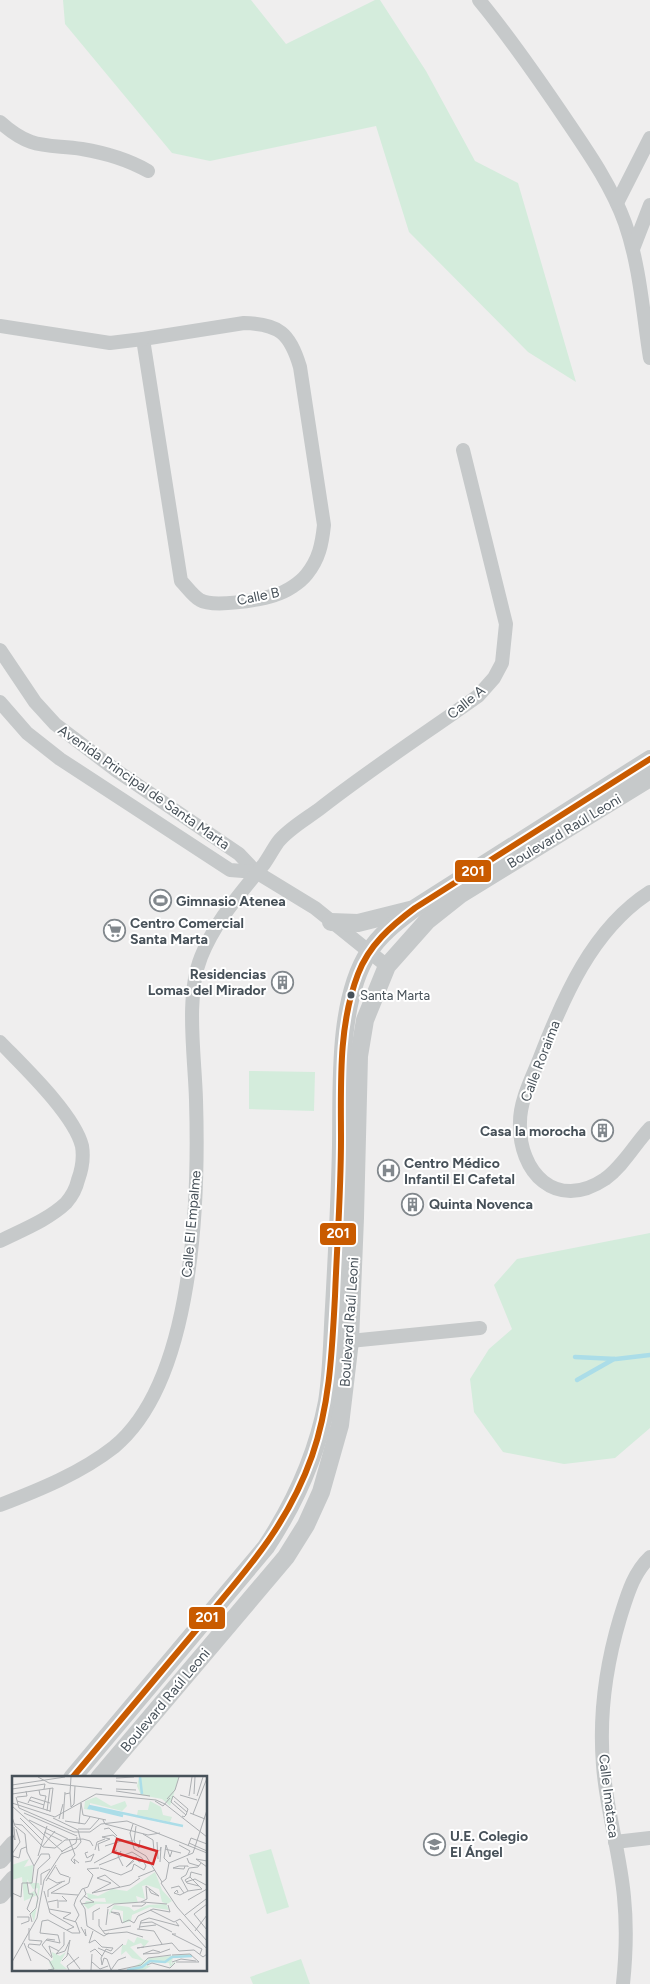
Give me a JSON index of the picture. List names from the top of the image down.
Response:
{
  "streets": {
    "street": [
      "Calle B",
      "Calle A",
      "Avenida Principal de Santa Marta",
      "Boulevard Raúl Leoni",
      "Calle Roraima",
      "Calle El Empalme",
      "Calle Imataca"
    ]
  },
  "crossings": [
    ["Calle A", "Avenida Principal de Santa Marta"],
    ["Calle A", "Calle El Empalme"],
    ["Avenida Principal de Santa Marta", "Boulevard Raúl Leoni"],
    ["Avenida Principal de Santa Marta", "Calle El Empalme"]
  ],
  "places": {
    "sports": ["Gimnasio Atenea"],
    "supermarket": ["Centro Comercial Santa Marta"],
    "building": ["Residencias Lomas del Mirador", "Casa la morocha", "Quinta Novenca"],
    "other": ["Santa Marta"],
    "hospital": ["Centro Médico Infantil El Cafetal"],
    "school or university": ["U.E. Colegio El Ángel"]
  },
  "lines": ["transit line 201"]
}
